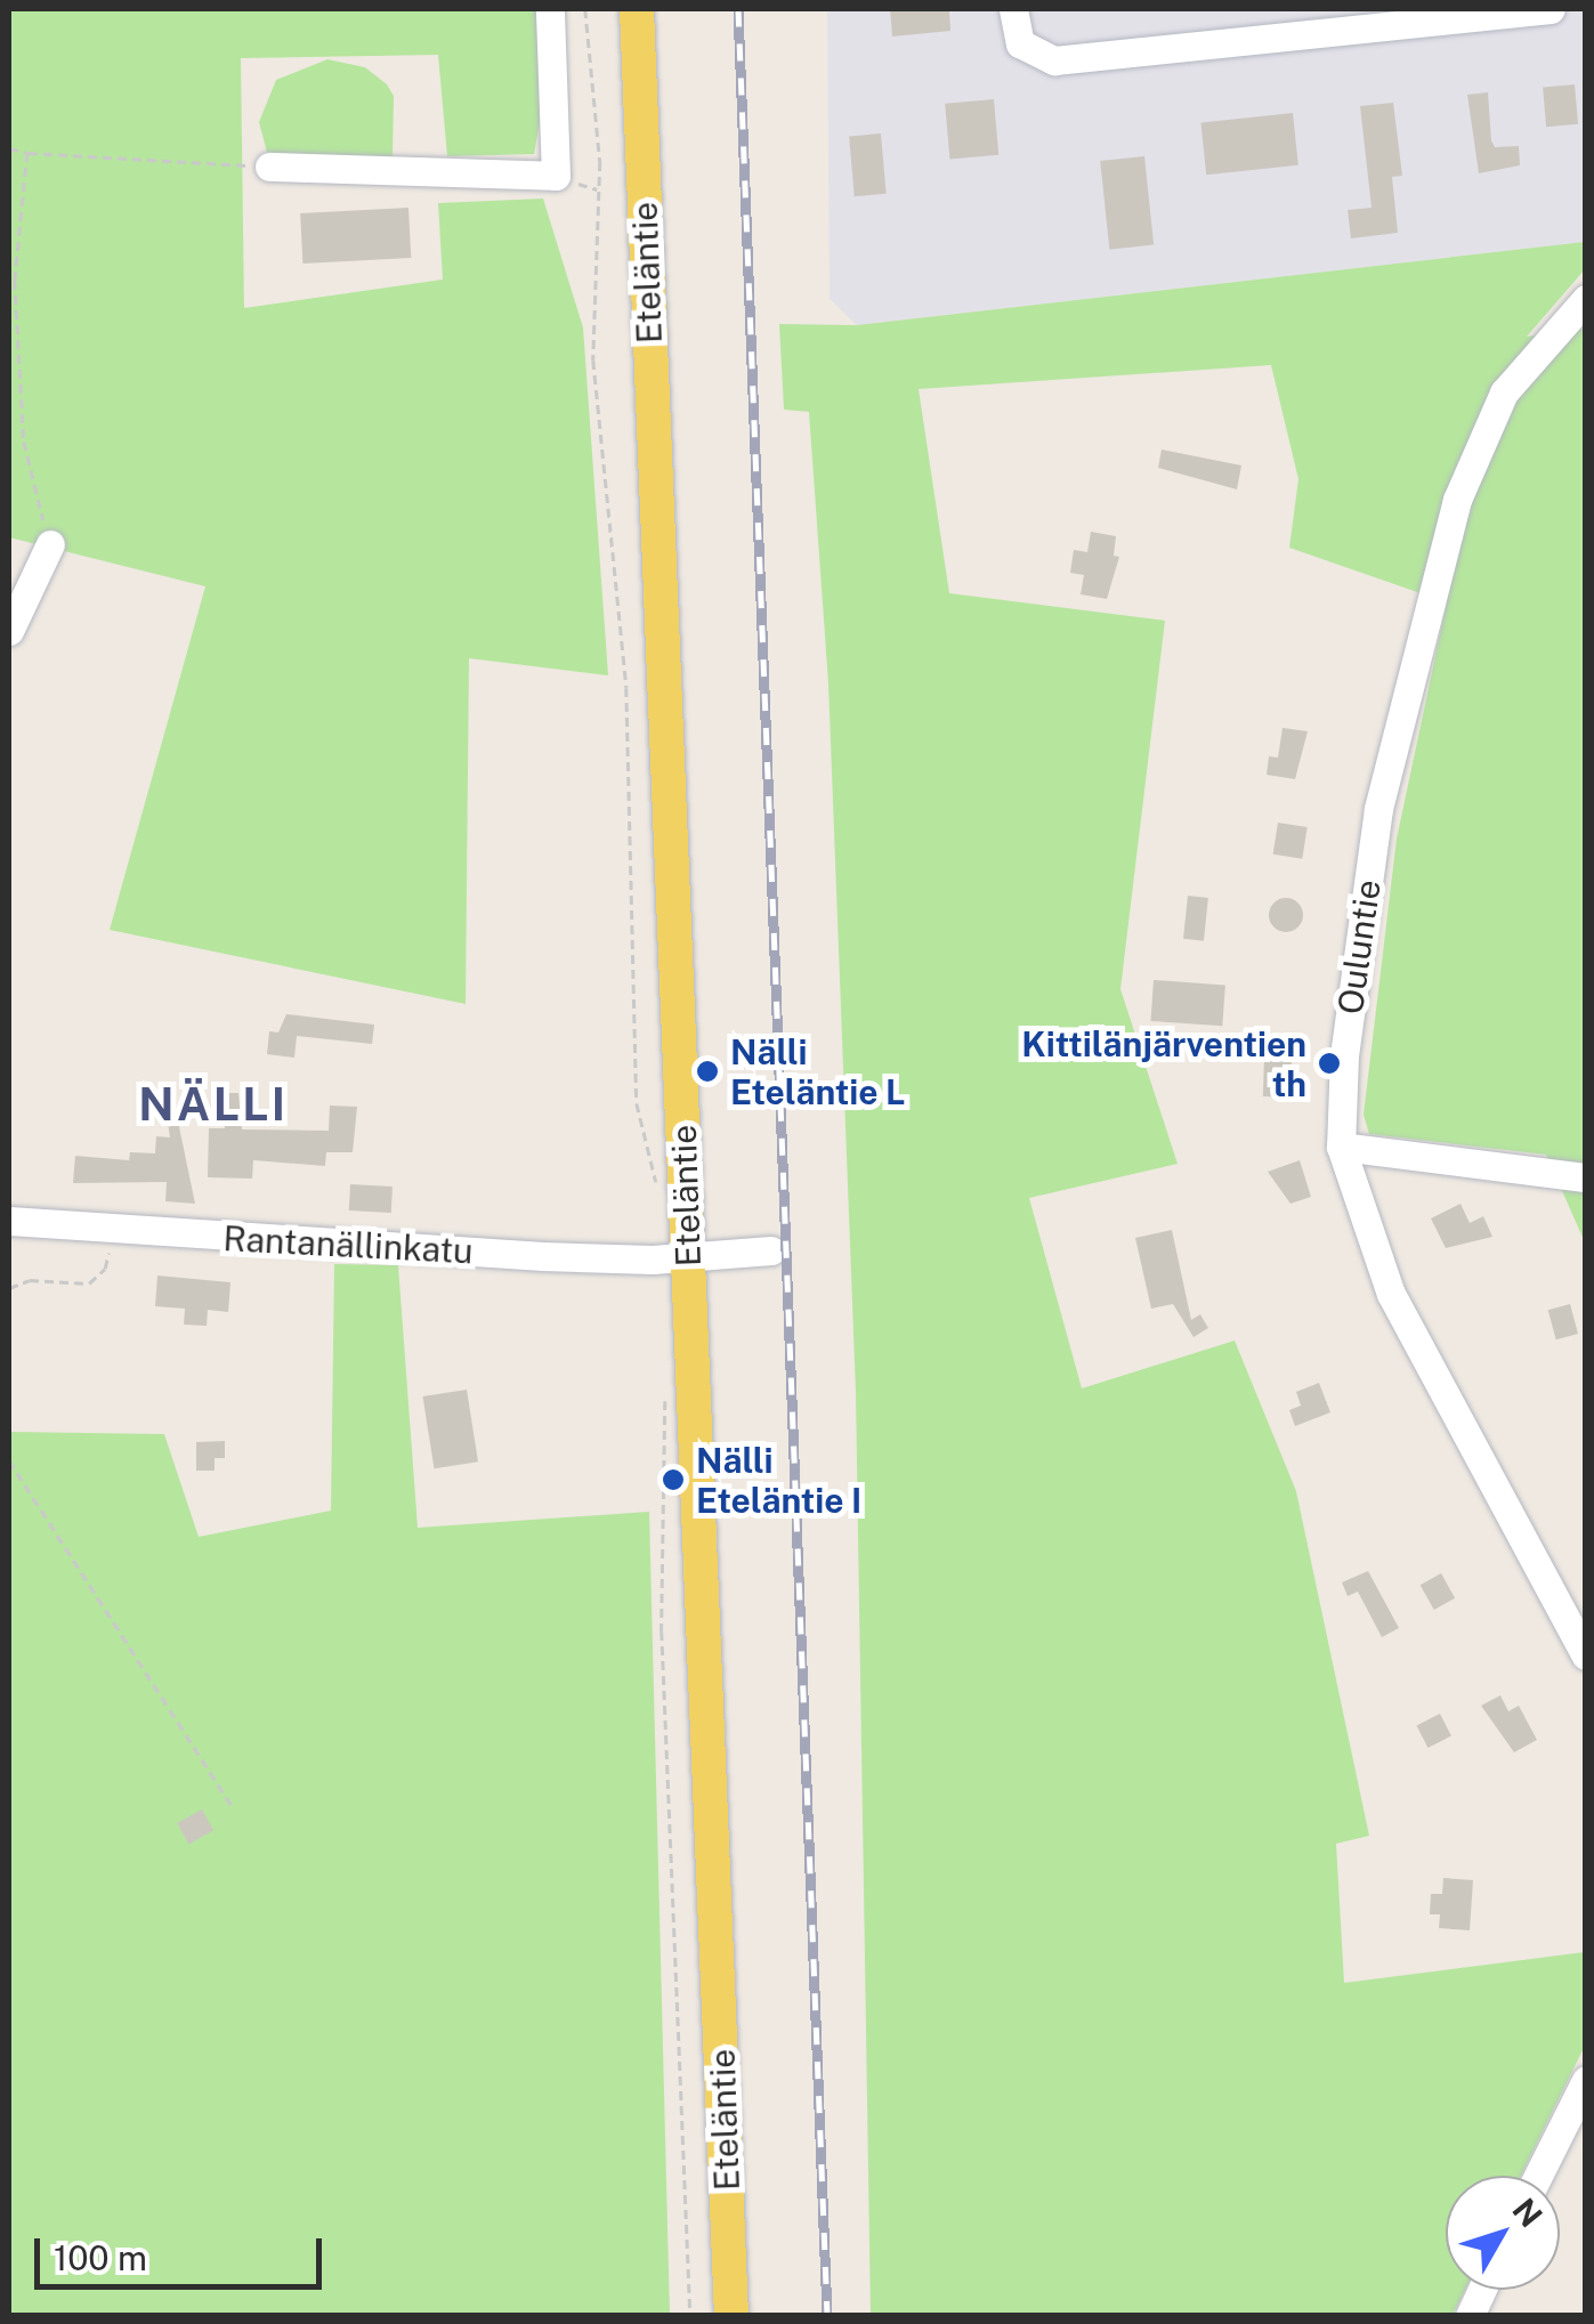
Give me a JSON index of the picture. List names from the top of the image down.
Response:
{
  "streets": {
    "main road": ["Eteläntie"],
    "street": ["Ouluntie", "Rantanällinkatu"]
  },
  "crossings": [
    ["Eteläntie", "Rantanällinkatu"]
  ],
  "districts": ["NÄLLI"],
  "places": ["Kittilänjärventien th", "Nälli Eteläntie L", "Nälli Eteläntie I"],
  "scale_bar": "100 m",
  "north": "top right"
}
